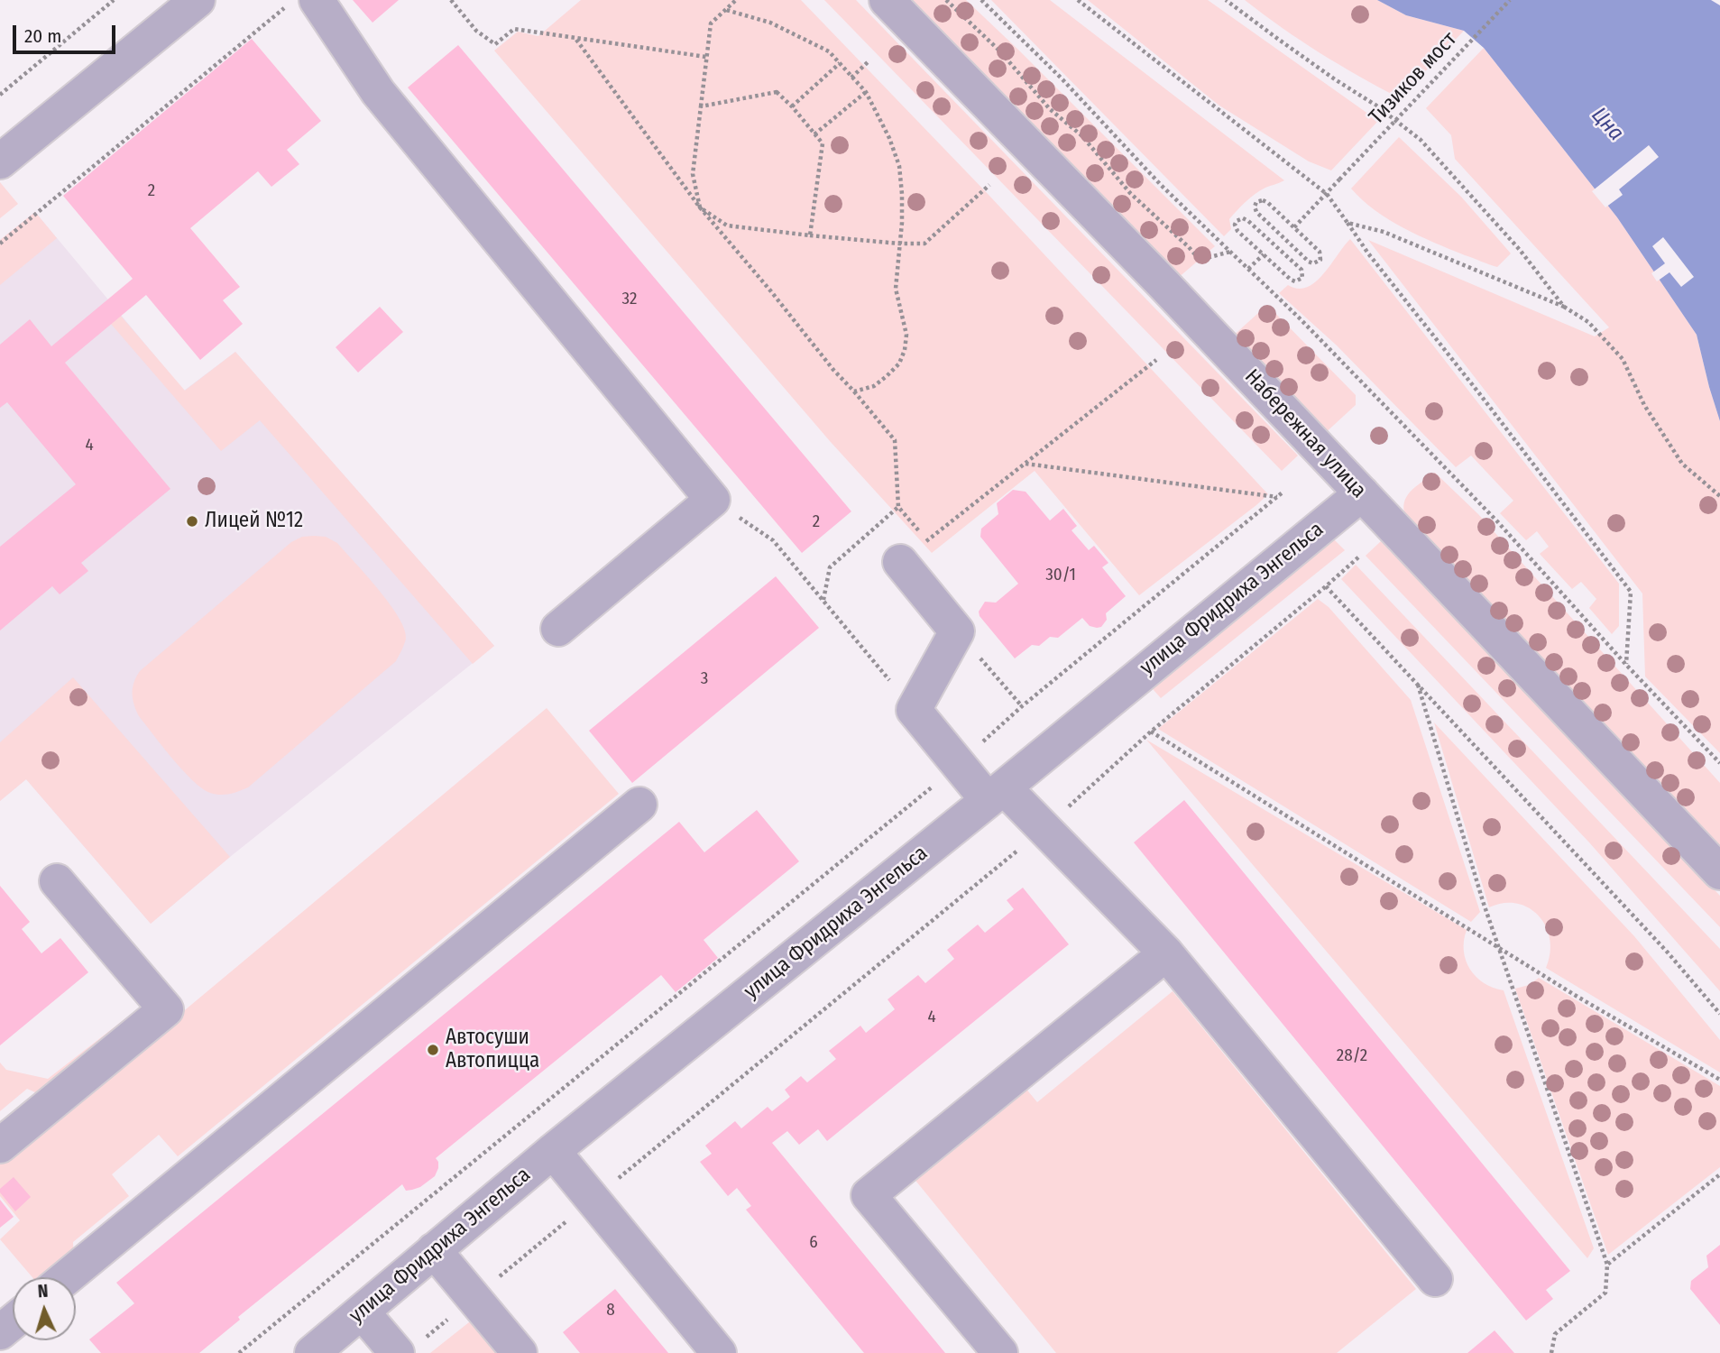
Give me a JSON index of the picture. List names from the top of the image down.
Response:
{
  "streets": {
    "street": ["Набережная улица", "улица Фридриха Энгельса"],
    "path": ["Тизиков мост"]
  },
  "crossings": [
    ["Набережная улица", "улица Фридриха Энгельса"]
  ],
  "water": ["Цна"],
  "places": ["Лицей №12", "Автосуши Автопицца"],
  "house_numbers": [
    "2",
    "32",
    "4",
    "2",
    "30/1",
    "3",
    "4",
    "28/2",
    "6",
    "8"
  ],
  "scale_bar": "20 m",
  "north": "top"
}
